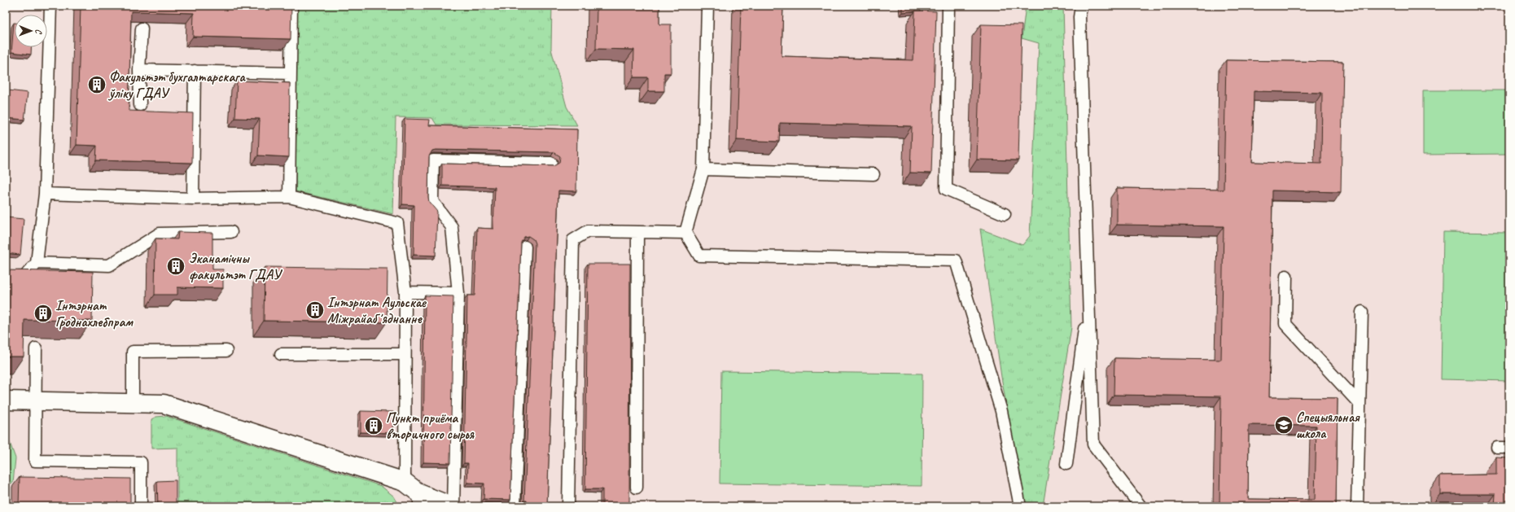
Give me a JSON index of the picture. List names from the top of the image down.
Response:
{
  "places": {
    "building": [
      "Факультэт бухгалтарскага ўліку ГДАУ",
      "Эканамічны факультэт ГДАУ",
      "Інтэрнат Аульскае Міжрайабʼяднанне",
      "Інтэрнат Гроднахлебпрам",
      "Пункт приёма вторичного сырья"
    ],
    "school or university": ["Спецыяльная школа"]
  },
  "north": "right"
}
